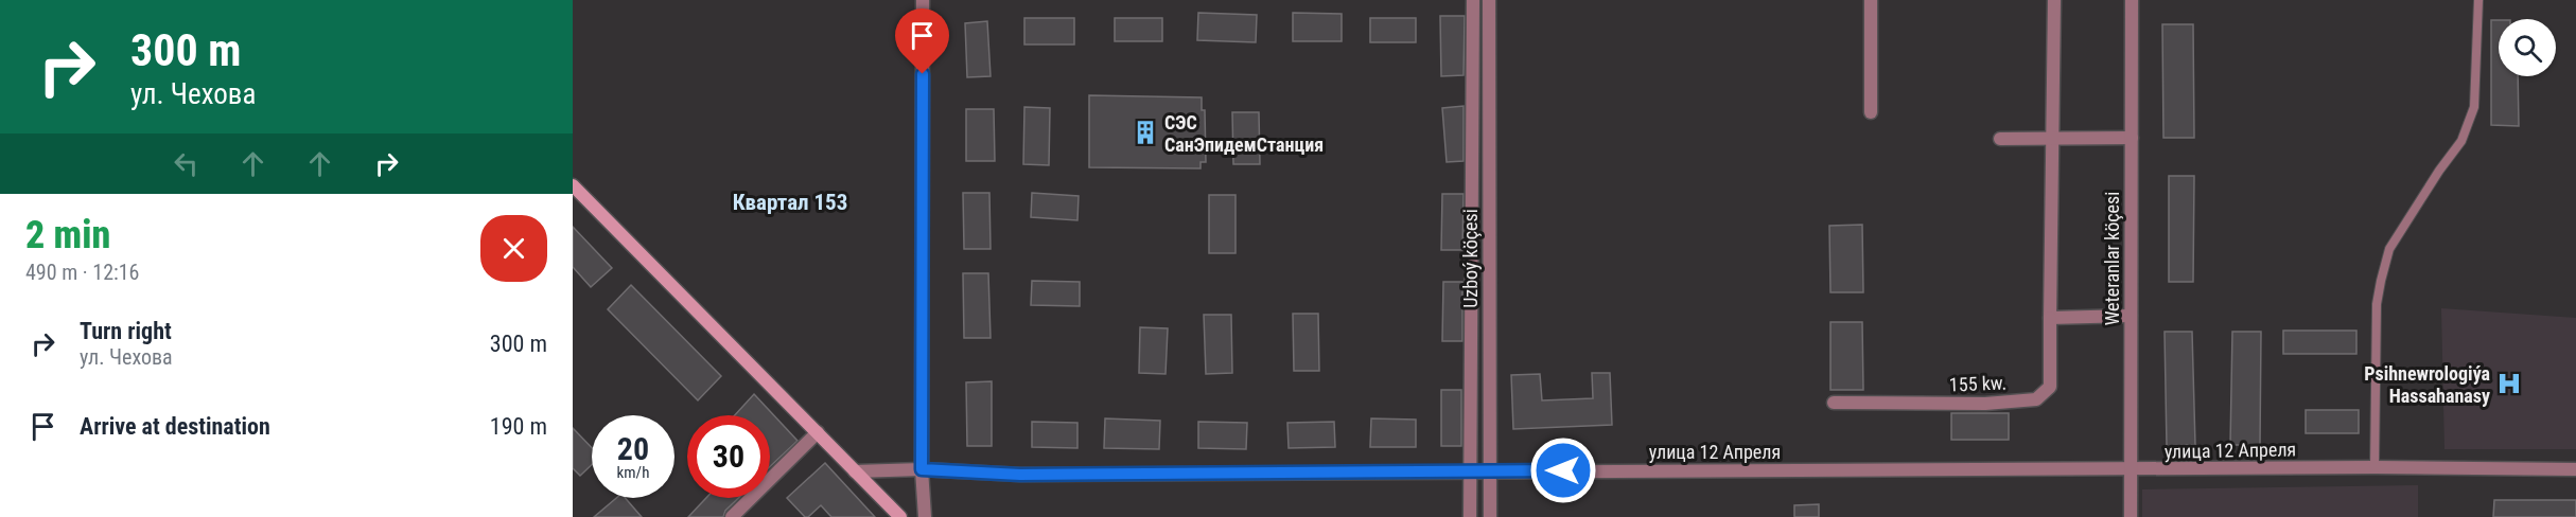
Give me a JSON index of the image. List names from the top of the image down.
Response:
{
  "streets": {
    "street": [
      "Uzboý köçesi",
      "Weteranlar köçesi",
      "155 kw.",
      "улица 12 Апреля"
    ]
  },
  "crossings": [
    ["Uzboý köçesi", "улица 12 Апреля"],
    ["Weteranlar köçesi", "улица 12 Апреля"]
  ],
  "districts": ["Квартал 153"],
  "places": {
    "building": ["СЭС СанЭпидемСтанция"],
    "hospital": ["Psihnewrologiýa Hassahanasy"]
  },
  "page": {
    "turn": ["300 m", "ул. Чехова"],
    "heading": ["2 min", "490 m · 12:16"],
    "list": [
      {
        "name": "Turn right",
        "note": "ул. Чехова",
        "value": "300 m"
      },
      {
        "name": "Arrive at destination",
        "value": "190 m"
      }
    ],
    "speed": "20 km/h",
    "limit": "30"
  }
}
